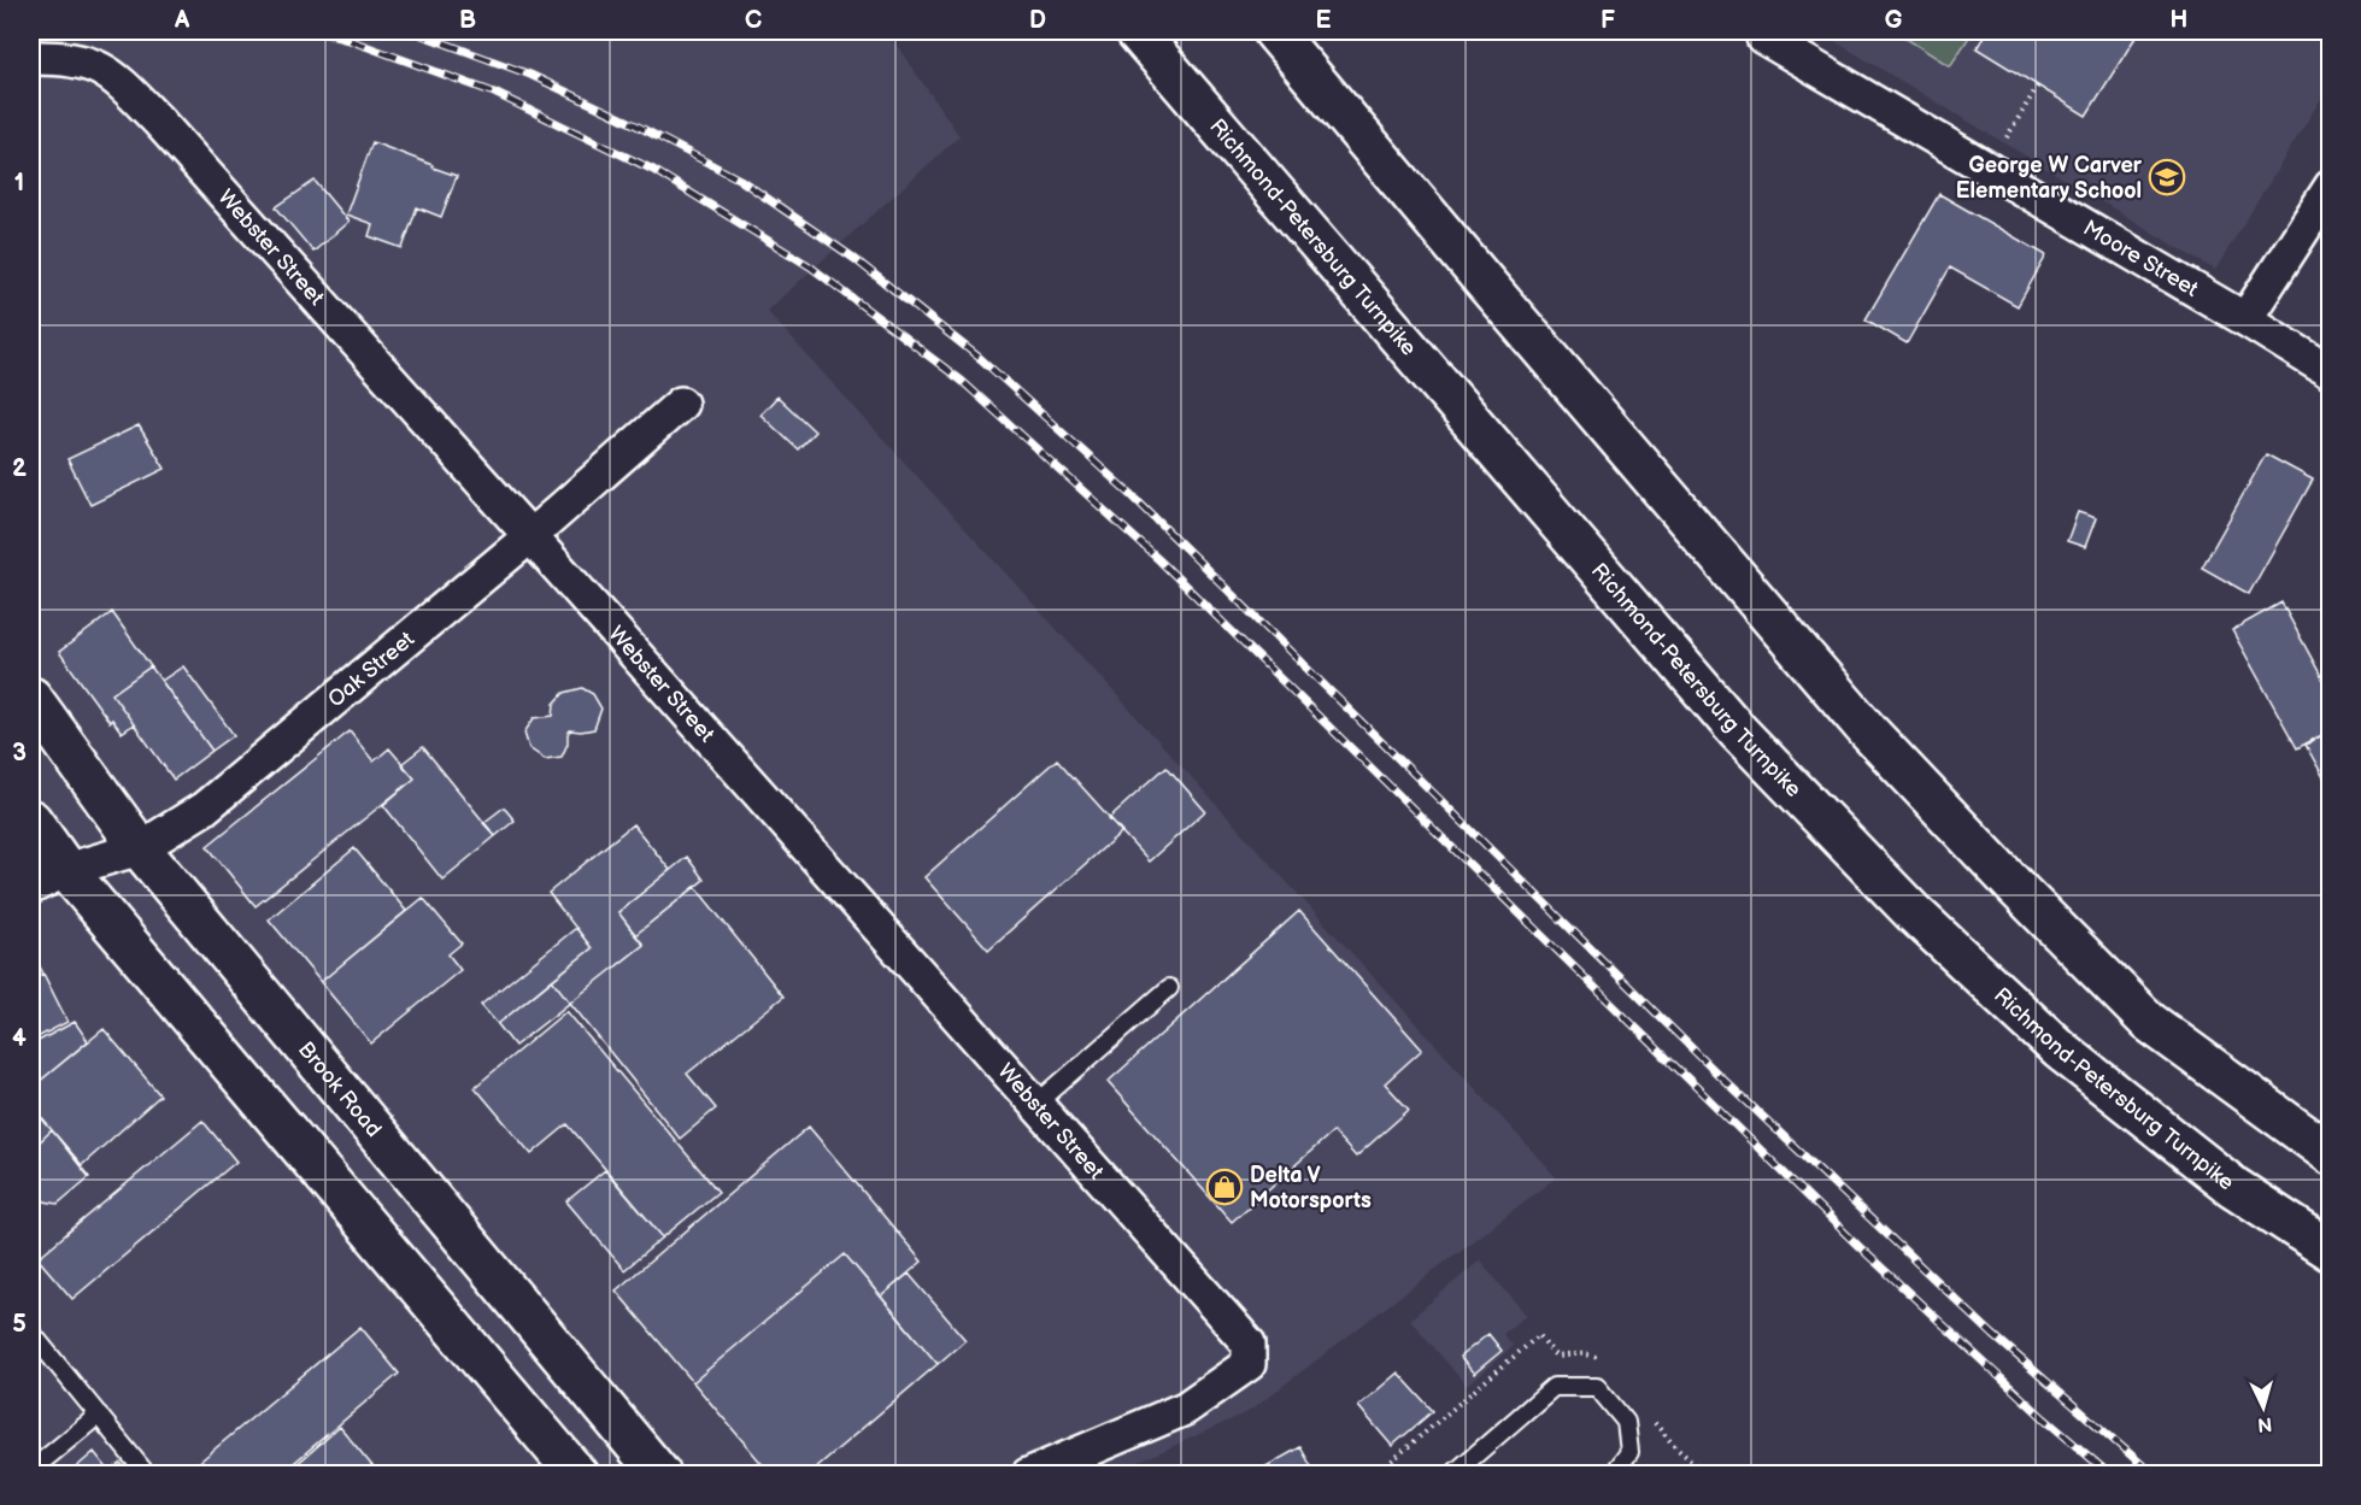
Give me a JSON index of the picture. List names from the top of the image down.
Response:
{
  "streets": {
    "main road": ["Richmond-Petersburg Turnpike", "Brook Road"],
    "street": ["Webster Street", "Moore Street", "Oak Street"]
  },
  "crossings": [
    ["Webster Street", "Oak Street"],
    ["Oak Street", "Brook Road"]
  ],
  "places": {
    "school or university": ["George W Carver Elementary School"],
    "shop": ["Delta V Motorsports"]
  },
  "north": "bottom",
  "grid": {
    "columns": [
      "A",
      "B",
      "C",
      "D",
      "E",
      "F",
      "G",
      "H"
    ],
    "rows": [
      "1",
      "2",
      "3",
      "4",
      "5"
    ]
  }
}
